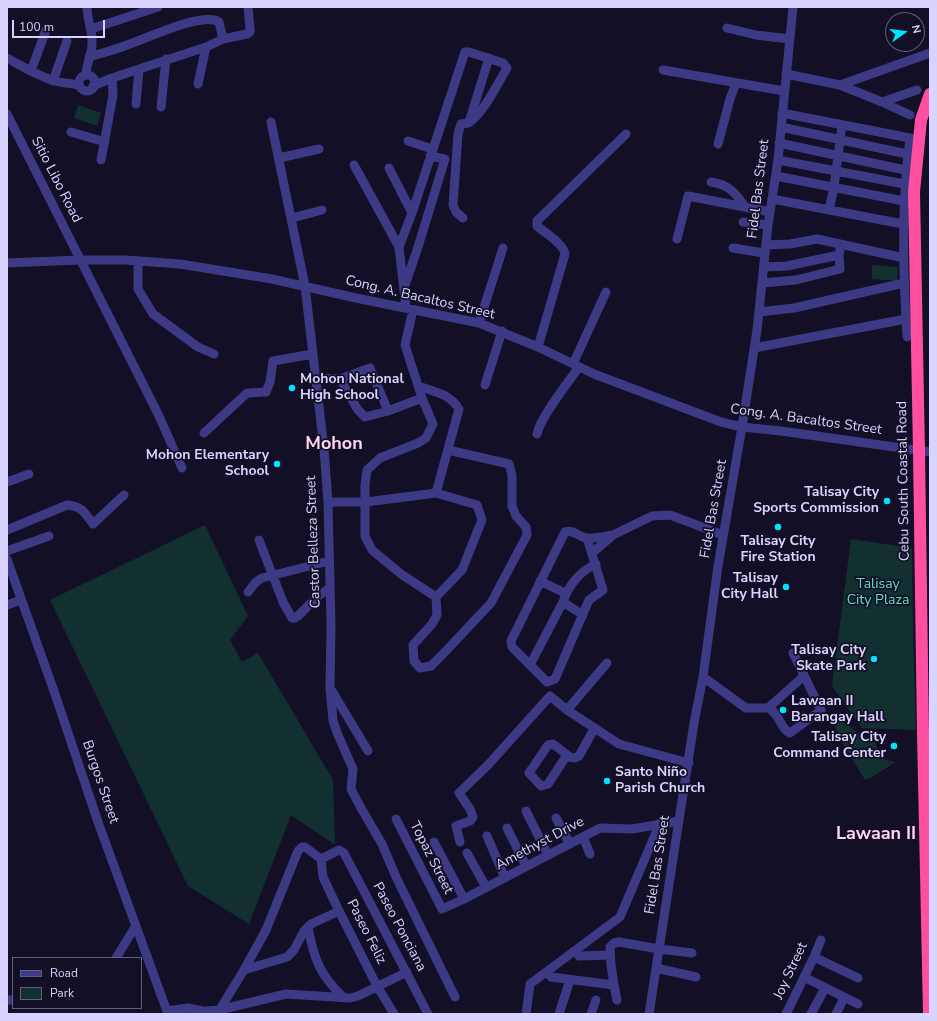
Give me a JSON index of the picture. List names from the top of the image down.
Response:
{
  "streets": {
    "highway": ["Cebu South Coastal Road"],
    "street": [
      "Sitio Libo Road",
      "Fidel Bas Street",
      "Cong. A. Bacaltos Street",
      "Castor Belleza Street",
      "Burgos Street",
      "Amethyst Drive",
      "Topaz Street",
      "Paseo Ponciana",
      "Paseo Feliz",
      "Joy Street"
    ]
  },
  "crossings": [
    ["Sitio Libo Road", "Cong. A. Bacaltos Street"],
    ["Fidel Bas Street", "Cong. A. Bacaltos Street"],
    ["Fidel Bas Street", "Amethyst Drive"],
    ["Cong. A. Bacaltos Street", "Cebu South Coastal Road"],
    ["Cong. A. Bacaltos Street", "Castor Belleza Street"],
    ["Amethyst Drive", "Topaz Street"],
    ["Paseo Ponciana", "Paseo Feliz"]
  ],
  "districts": ["Mohon", "Lawaan II"],
  "parks": ["Talisay City Plaza"],
  "places": [
    "Mohon National High School",
    "Mohon Elementary School",
    "Talisay City Sports Commission",
    "Talisay City Fire Station",
    "Talisay City Hall",
    "Talisay City Skate Park",
    "Lawaan II Barangay Hall",
    "Talisay City Command Center",
    "Santo Niño Parish Church"
  ],
  "legend": ["Road", "Park"],
  "scale_bar": "100 m",
  "north": "right"
}
